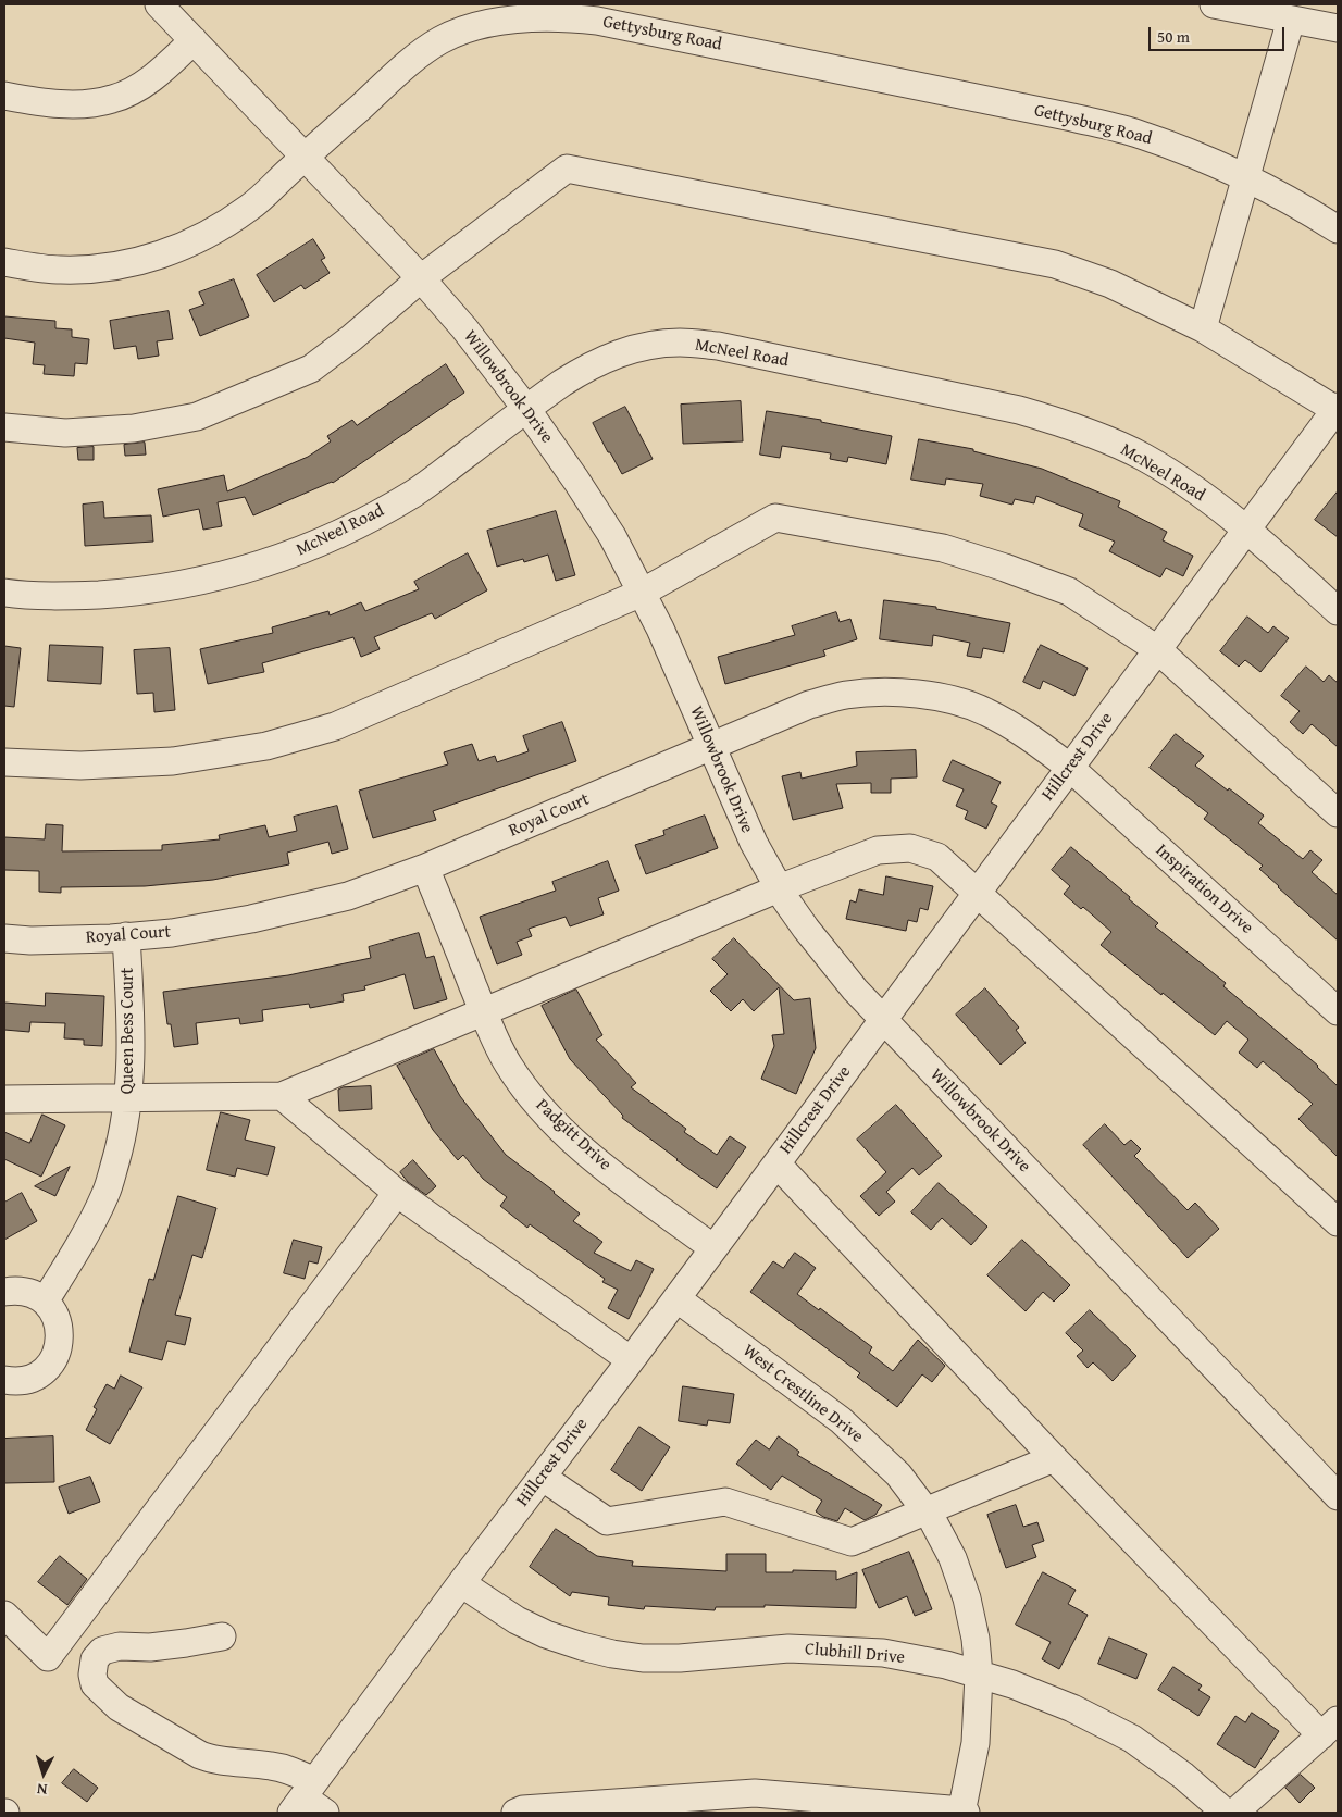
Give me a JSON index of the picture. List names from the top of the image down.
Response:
{
  "streets": {
    "street": [
      "Gettysburg Road",
      "McNeel Road",
      "Willowbrook Drive",
      "Hillcrest Drive",
      "Royal Court",
      "Inspiration Drive",
      "Queen Bess Court",
      "Padgitt Drive",
      "West Crestline Drive",
      "Clubhill Drive"
    ]
  },
  "crossings": [
    ["Gettysburg Road", "Willowbrook Drive"],
    ["McNeel Road", "Willowbrook Drive"],
    ["McNeel Road", "Hillcrest Drive"],
    ["Willowbrook Drive", "Hillcrest Drive"],
    ["Willowbrook Drive", "Royal Court"],
    ["Hillcrest Drive", "Royal Court"],
    ["Hillcrest Drive", "Inspiration Drive"],
    ["Hillcrest Drive", "Padgitt Drive"],
    ["Hillcrest Drive", "West Crestline Drive"],
    ["Hillcrest Drive", "Clubhill Drive"],
    ["Royal Court", "Inspiration Drive"],
    ["Royal Court", "Queen Bess Court"],
    ["Royal Court", "Padgitt Drive"],
    ["West Crestline Drive", "Clubhill Drive"]
  ],
  "scale_bar": "50 m",
  "north": "bottom"
}
